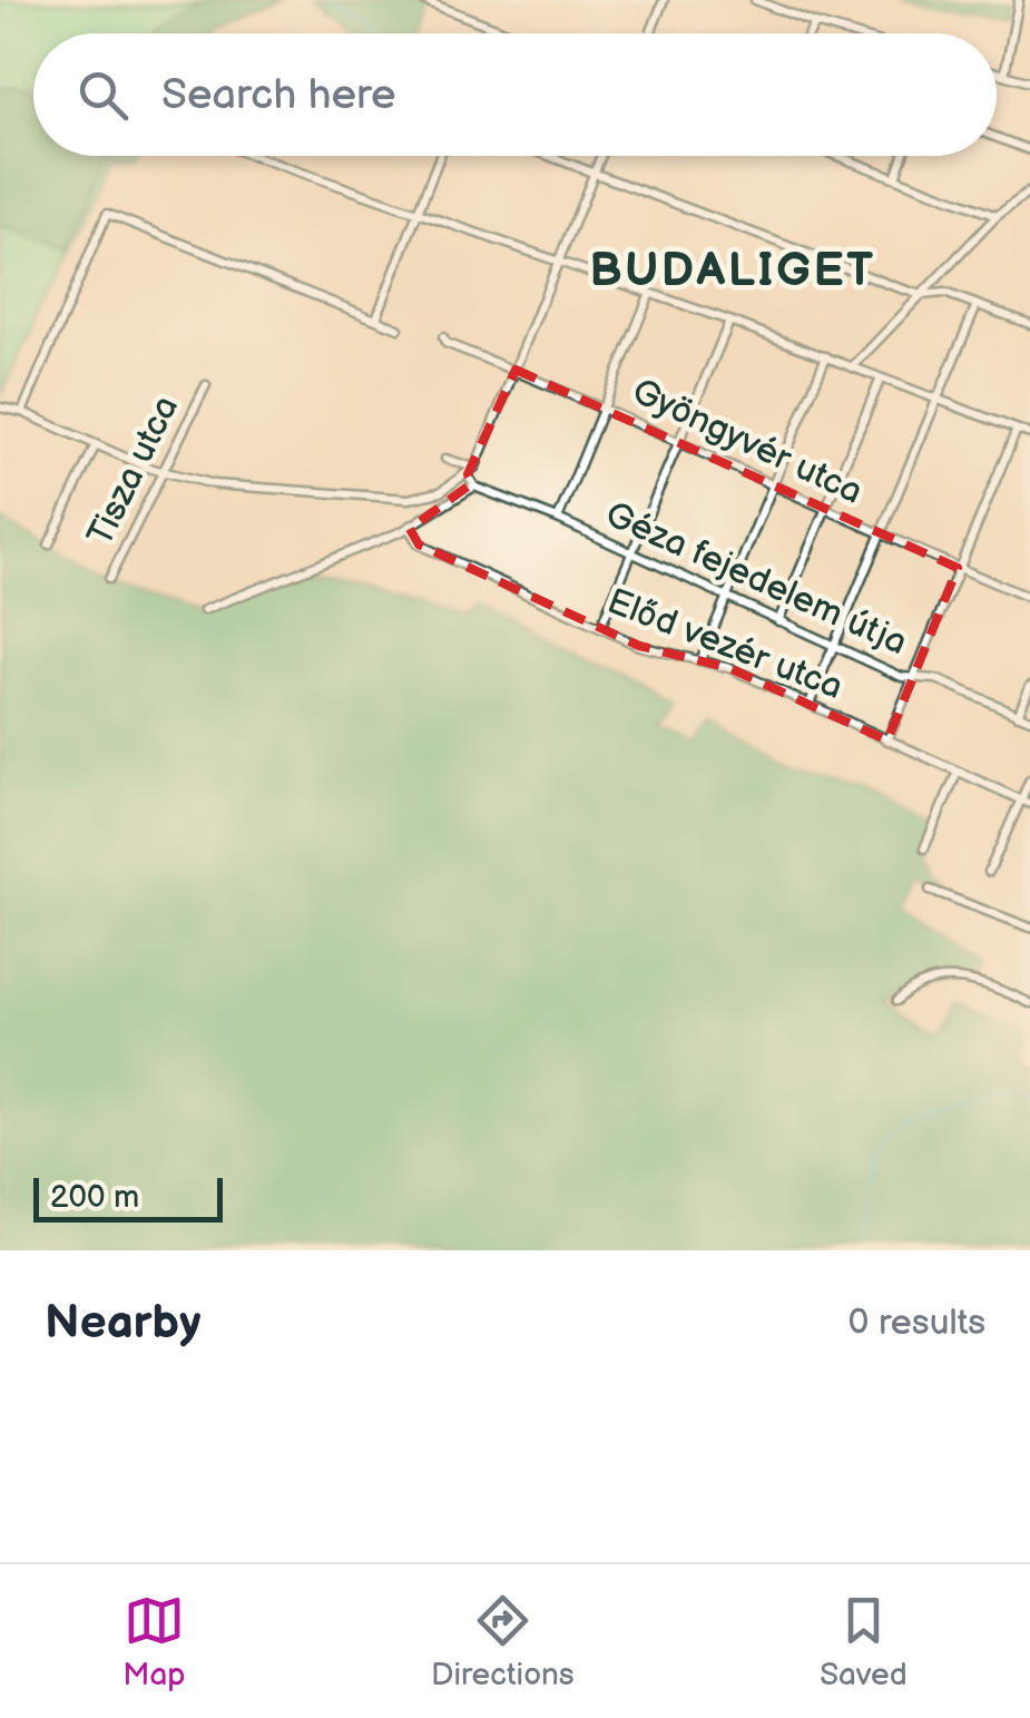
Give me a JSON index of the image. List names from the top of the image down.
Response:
{
  "streets": {
    "street": [
      "Gyöngyvér utca",
      "Tisza utca",
      "Géza fejedelem útja",
      "Előd vezér utca"
    ]
  },
  "districts": ["BUDALIGET"],
  "scale_bar": "200 m",
  "page": {
    "search": "Search here",
    "scale": "200 m",
    "heading": ["Nearby", "0 results"],
    "nav": ["Map", "Directions", "Saved"]
  }
}
